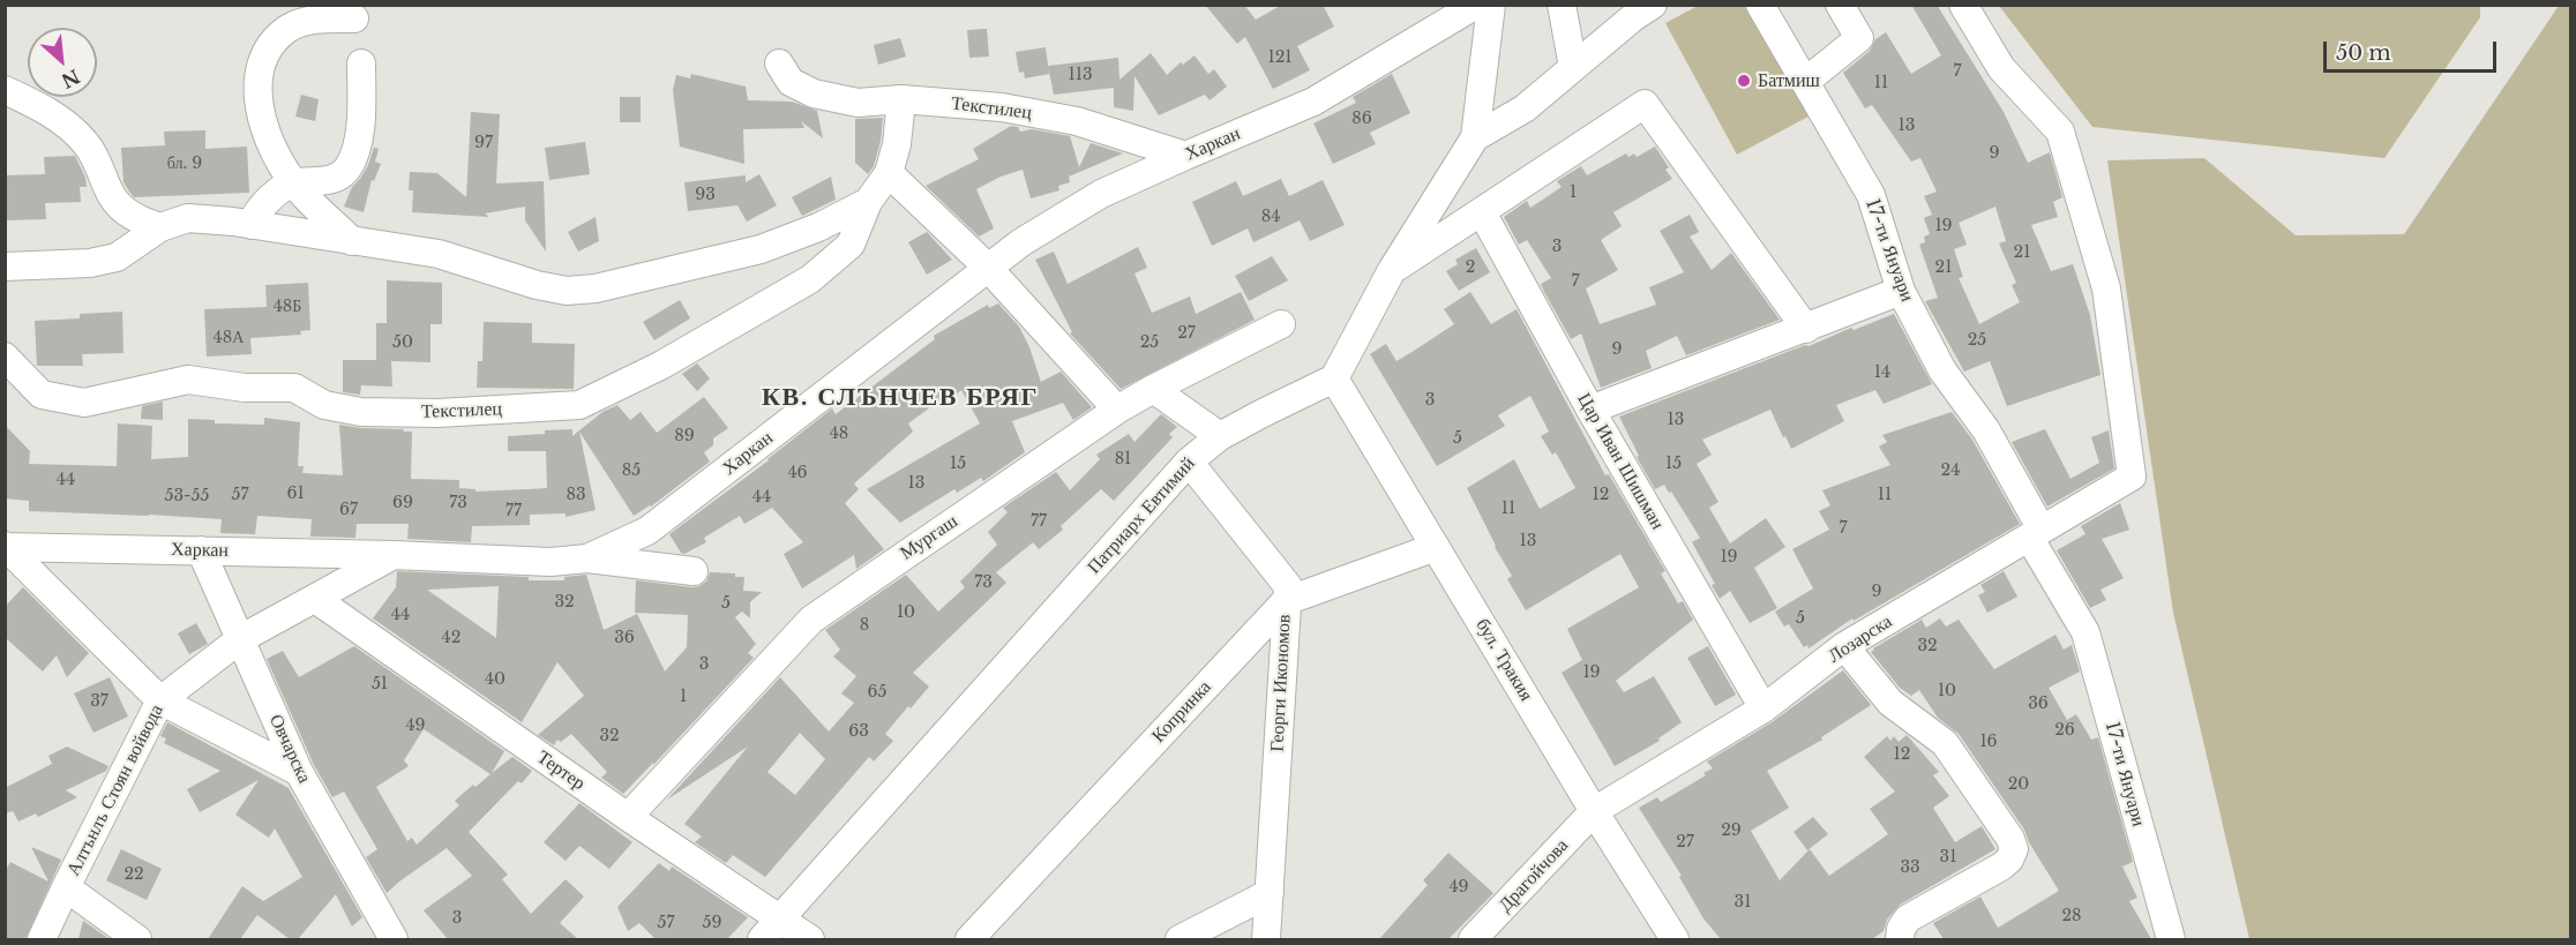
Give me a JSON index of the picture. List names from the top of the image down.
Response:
{
  "streets": {
    "street": [
      "Текстилец",
      "Харкан",
      "17-ти Януари",
      "Цар Иван Шишман",
      "Патриарх Евтимий",
      "Мургаш",
      "Лозарска",
      "бул. Тракия",
      "Георги Икономов",
      "Копринка",
      "Овчарска",
      "Тертер",
      "Алтънлъ Стоян войвода",
      "Драгойчова"
    ]
  },
  "crossings": [
    ["Текстилец", "Харкан"],
    ["Харкан", "Овчарска"],
    ["Харкан", "Алтънлъ Стоян войвода"],
    ["17-ти Януари", "Лозарска"],
    ["Цар Иван Шишман", "Лозарска"],
    ["Патриарх Евтимий", "бул. Тракия"],
    ["Патриарх Евтимий", "Георги Икономов"],
    ["Патриарх Евтимий", "Тертер"],
    ["Мургаш", "Тертер"],
    ["Лозарска", "бул. Тракия"],
    ["Лозарска", "Драгойчова"],
    ["бул. Тракия", "Копринка"],
    ["бул. Тракия", "Драгойчова"],
    ["Георги Икономов", "Копринка"],
    ["Овчарска", "Алтънлъ Стоян войвода"],
    ["Тертер", "Алтънлъ Стоян войвода"]
  ],
  "districts": ["КВ. СЛЪНЧЕВ БРЯГ"],
  "places": ["Батмиш"],
  "house_numbers": [
    "121",
    "7",
    "113",
    "11",
    "86",
    "13",
    "97",
    "9",
    "бл. 9",
    "1",
    "93",
    "84",
    "19",
    "3",
    "21",
    "2",
    "21",
    "7",
    "48Б",
    "27",
    "48А",
    "25",
    "50",
    "25",
    "9",
    "14",
    "3",
    "13",
    "48",
    "89",
    "5",
    "81",
    "15",
    "15",
    "85",
    "24",
    "46",
    "44",
    "13",
    "61",
    "57",
    "83",
    "12",
    "11",
    "53-55",
    "44",
    "69",
    "73",
    "11",
    "67",
    "77",
    "77",
    "7",
    "13",
    "19",
    "73",
    "9",
    "32",
    "5",
    "10",
    "44",
    "5",
    "8",
    "42",
    "36",
    "32",
    "3",
    "19",
    "40",
    "51",
    "10",
    "65",
    "1",
    "37",
    "36",
    "49",
    "26",
    "63",
    "32",
    "16",
    "12",
    "20",
    "29",
    "27",
    "31",
    "33",
    "22",
    "49",
    "31",
    "28",
    "3",
    "57",
    "59"
  ],
  "scale_bar": "50 m",
  "north": "bottom right"
}
